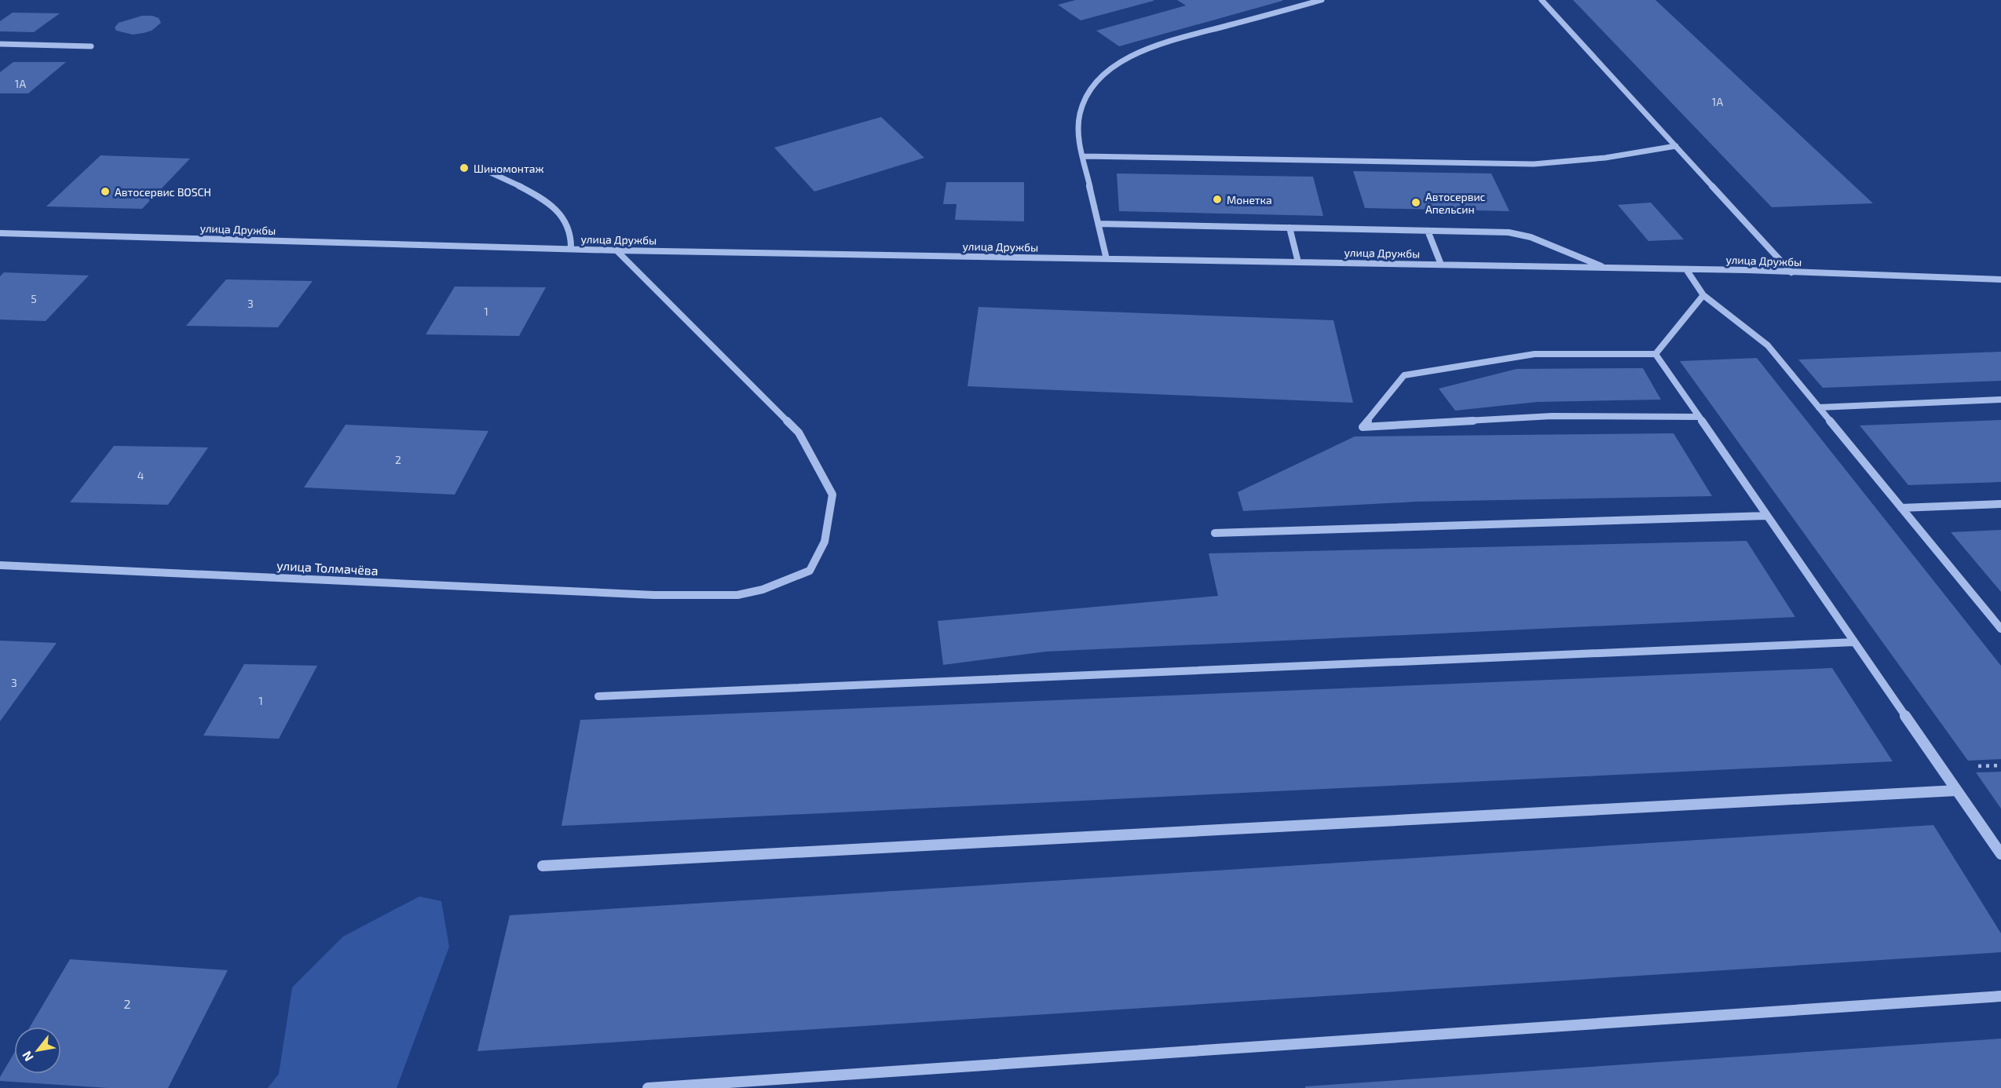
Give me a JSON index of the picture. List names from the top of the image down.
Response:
{
  "streets": {
    "street": ["улица Дружбы", "улица Толмачёва"]
  },
  "crossings": [
    ["улица Дружбы", "улица Толмачёва"]
  ],
  "places": [
    "Шиномонтаж",
    "Автосервис BOSCH",
    "Монетка",
    "Автосервис Апельсин"
  ],
  "house_numbers": [
    "1А",
    "1А",
    "5",
    "3",
    "1",
    "2",
    "4",
    "3",
    "1",
    "2"
  ],
  "north": "bottom left"
}
